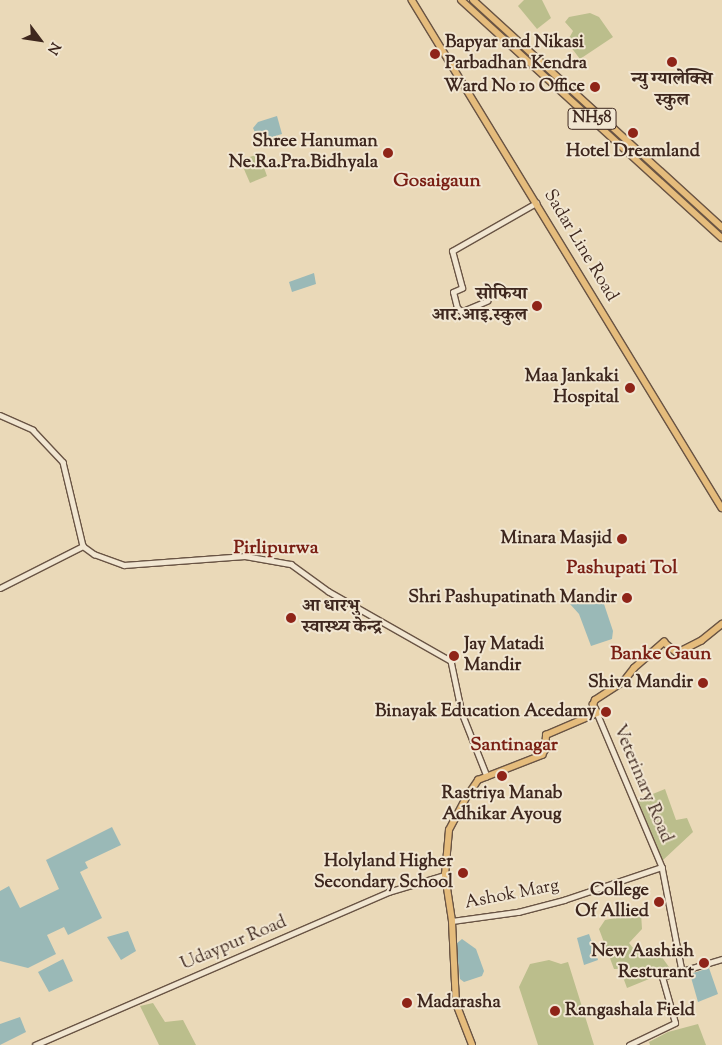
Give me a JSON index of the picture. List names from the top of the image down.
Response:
{
  "streets": {
    "highway": ["NH58"],
    "main road": ["Sadar Line Road"],
    "street": ["Veterinary Road", "Ashok Marg", "Udaypur Road"]
  },
  "crossings": [
    ["Veterinary Road", "Ashok Marg"]
  ],
  "districts": [
    "Gosaigaun",
    "Pirlipurwa",
    "Pashupati Tol",
    "Banke Gaun",
    "Santinagar"
  ],
  "places": [
    "Bapyar and Nikasi Parbadhan Kendra",
    "न्यु ग्यालेक्सि स्कुल",
    "Ward No 10 Office",
    "Hotel Dreamland",
    "Shree Hanuman Ne.Ra.Pra.Bidhyala",
    "साेफिया आर.आइ.स्कुल",
    "Maa Jankaki Hospital",
    "Minara Masjid",
    "Shri Pashupatinath Mandir",
    "आ धारभु स्वास्थ्य केन्द्र",
    "Jay Matadi Mandir",
    "Shiva Mandir",
    "Binayak Education Acedamy",
    "Rastriya Manab Adhikar Ayoug",
    "Holyland Higher Secondary School",
    "College Of Allied",
    "New Aashish Resturant",
    "Madarasha",
    "Rangashala Field"
  ],
  "north": "bottom right"
}
